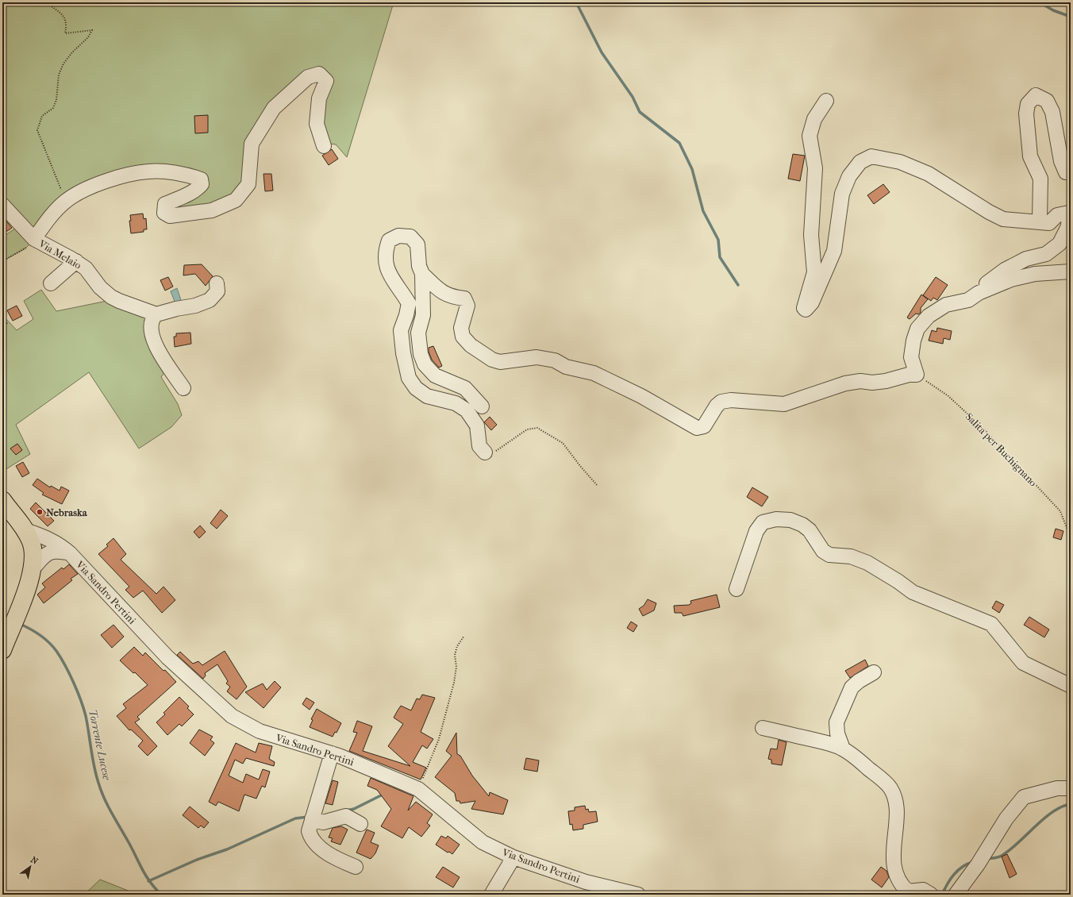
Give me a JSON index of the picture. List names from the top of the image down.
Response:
{
  "streets": {
    "street": ["Via Melaio", "Via Sandro Pertini"],
    "path": ["Salita per Buchignano"]
  },
  "water": ["Torrente Lucese"],
  "places": ["Nebraska"],
  "north": "top right"
}
